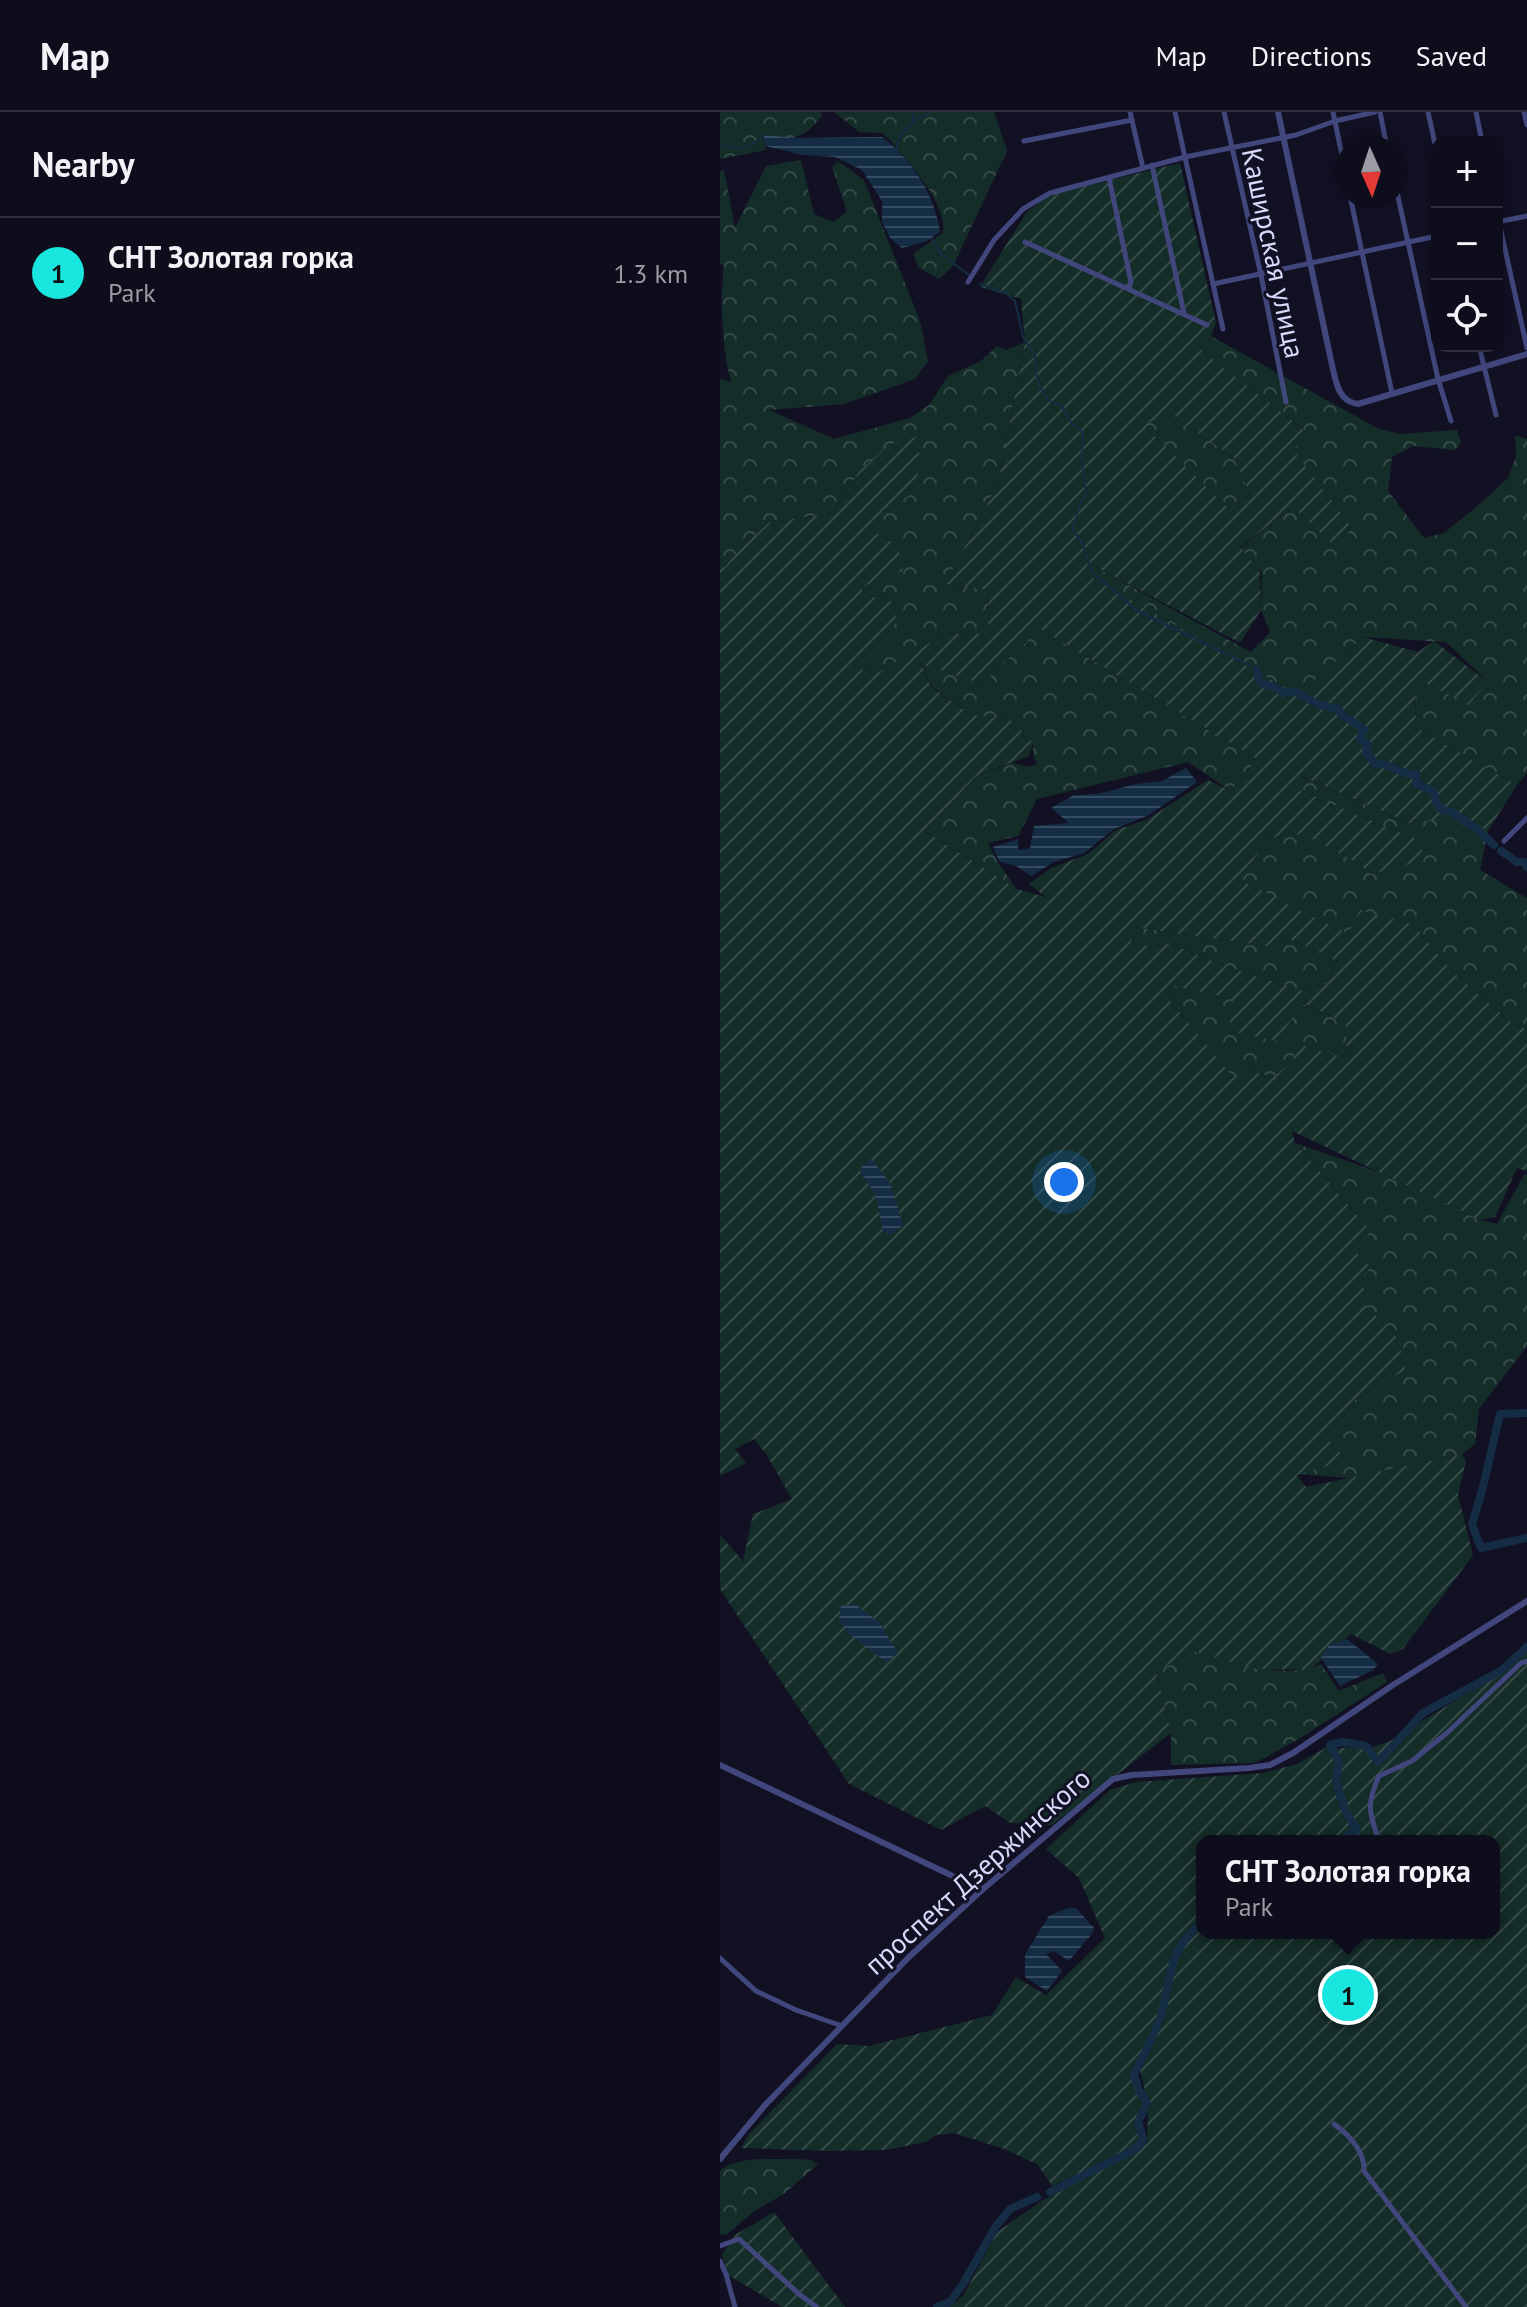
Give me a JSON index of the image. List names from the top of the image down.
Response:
{
  "streets": {
    "street": ["Каширская улица", "проспект Дзержинского"]
  },
  "north": "bottom",
  "page": {
    "header": "Map",
    "nav": ["Map", "Directions", "Saved"],
    "heading": "Nearby",
    "map_buttons": ["+", "−"],
    "list": [
      {
        "mark": "1",
        "name": "СНТ Золотая горка",
        "note": "Park",
        "value": "1.3 km"
      }
    ],
    "popup": ["СНТ Золотая горка", "Park"],
    "pins": "1"
  }
}
